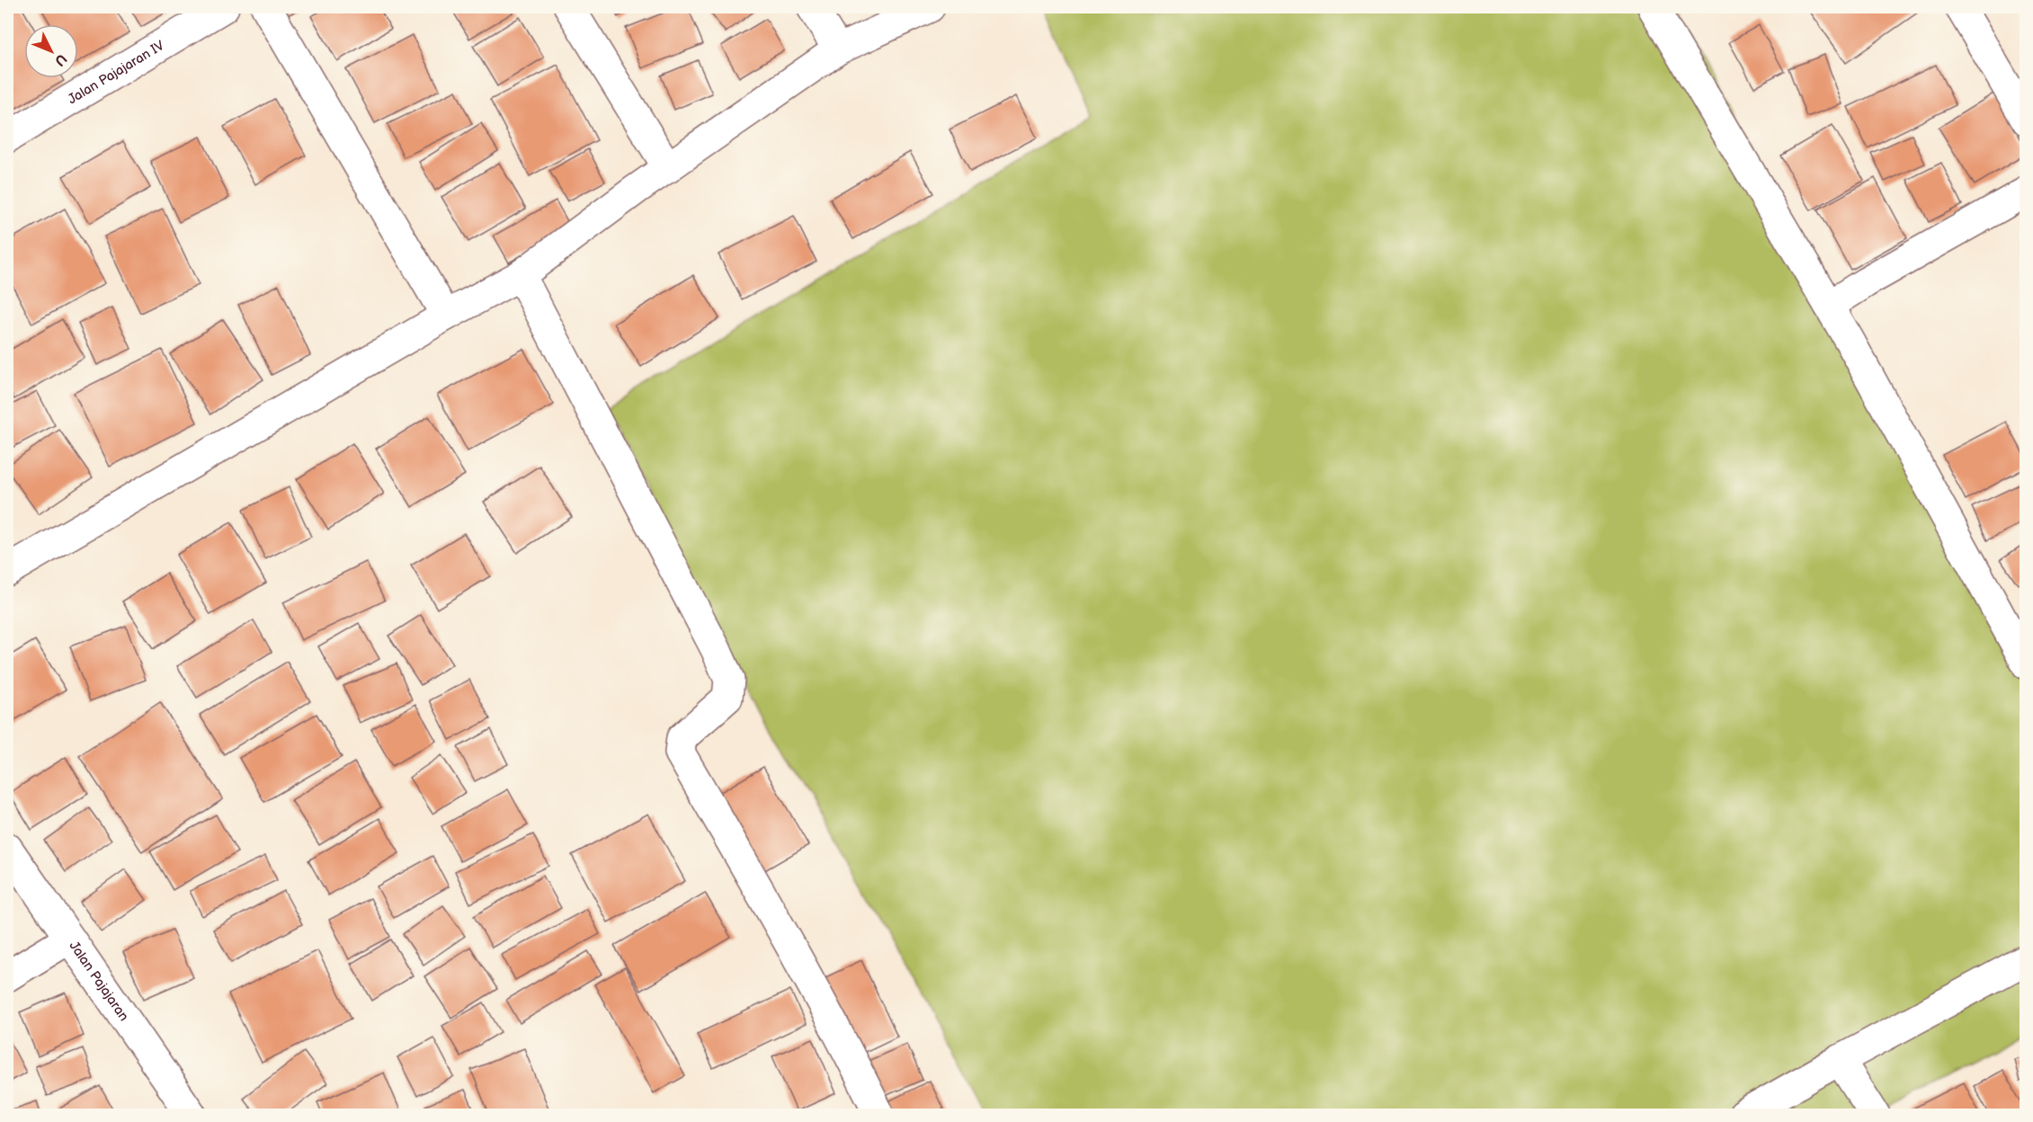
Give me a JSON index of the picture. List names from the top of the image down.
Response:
{
  "streets": {
    "street": ["Jalan Pajajaran IV", "Jalan Pajajaran"]
  },
  "north": "bottom right"
}
